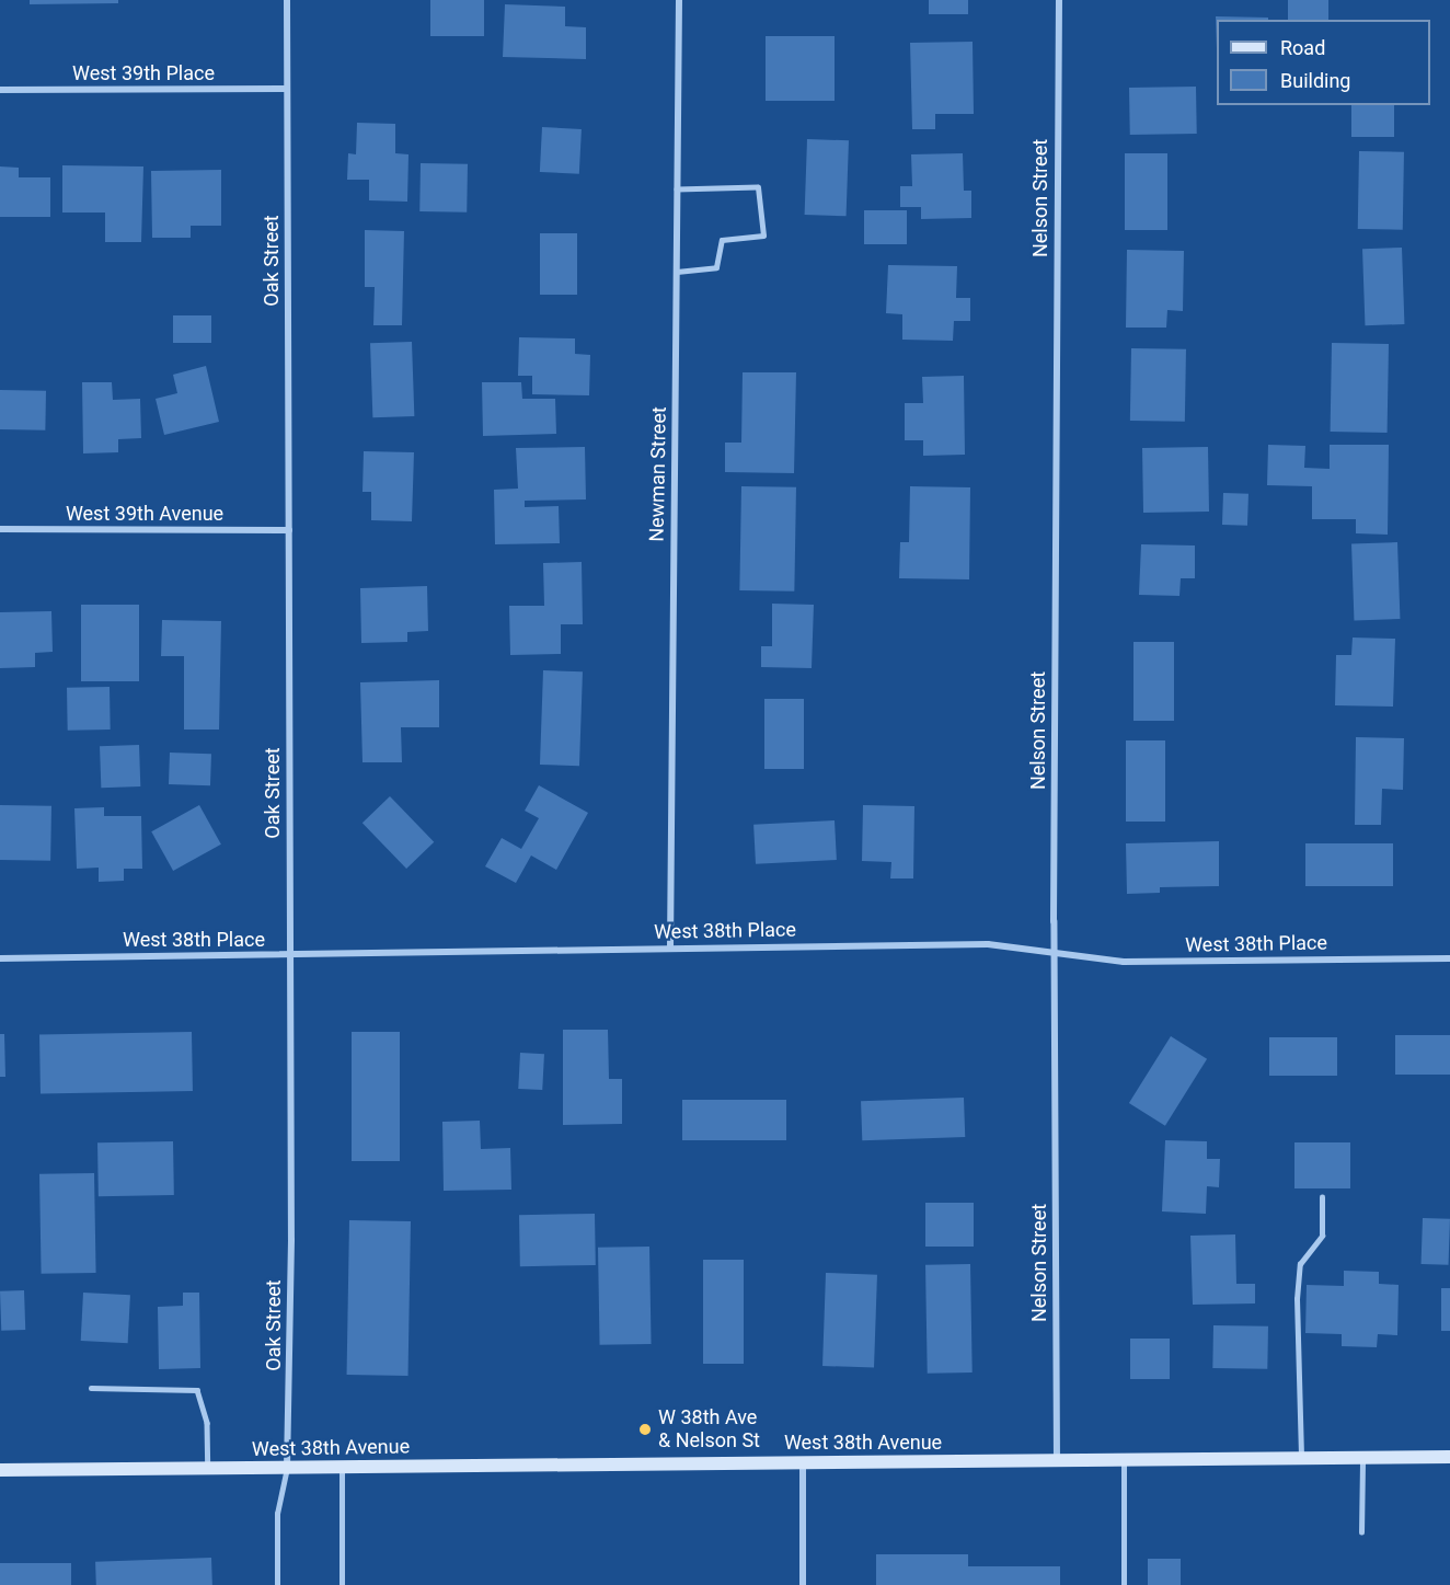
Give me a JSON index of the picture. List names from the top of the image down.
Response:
{
  "streets": {
    "street": [
      "West 39th Place",
      "Nelson Street",
      "Oak Street",
      "Newman Street",
      "West 39th Avenue",
      "West 38th Place",
      "West 38th Avenue"
    ]
  },
  "crossings": [
    ["West 39th Place", "Oak Street"],
    ["Nelson Street", "West 38th Place"],
    ["Nelson Street", "West 38th Avenue"],
    ["Oak Street", "West 39th Avenue"],
    ["Oak Street", "West 38th Place"],
    ["Oak Street", "West 38th Avenue"],
    ["Newman Street", "West 38th Place"]
  ],
  "places": ["W 38th Ave & Nelson St"],
  "legend": ["Road", "Building"]
}
